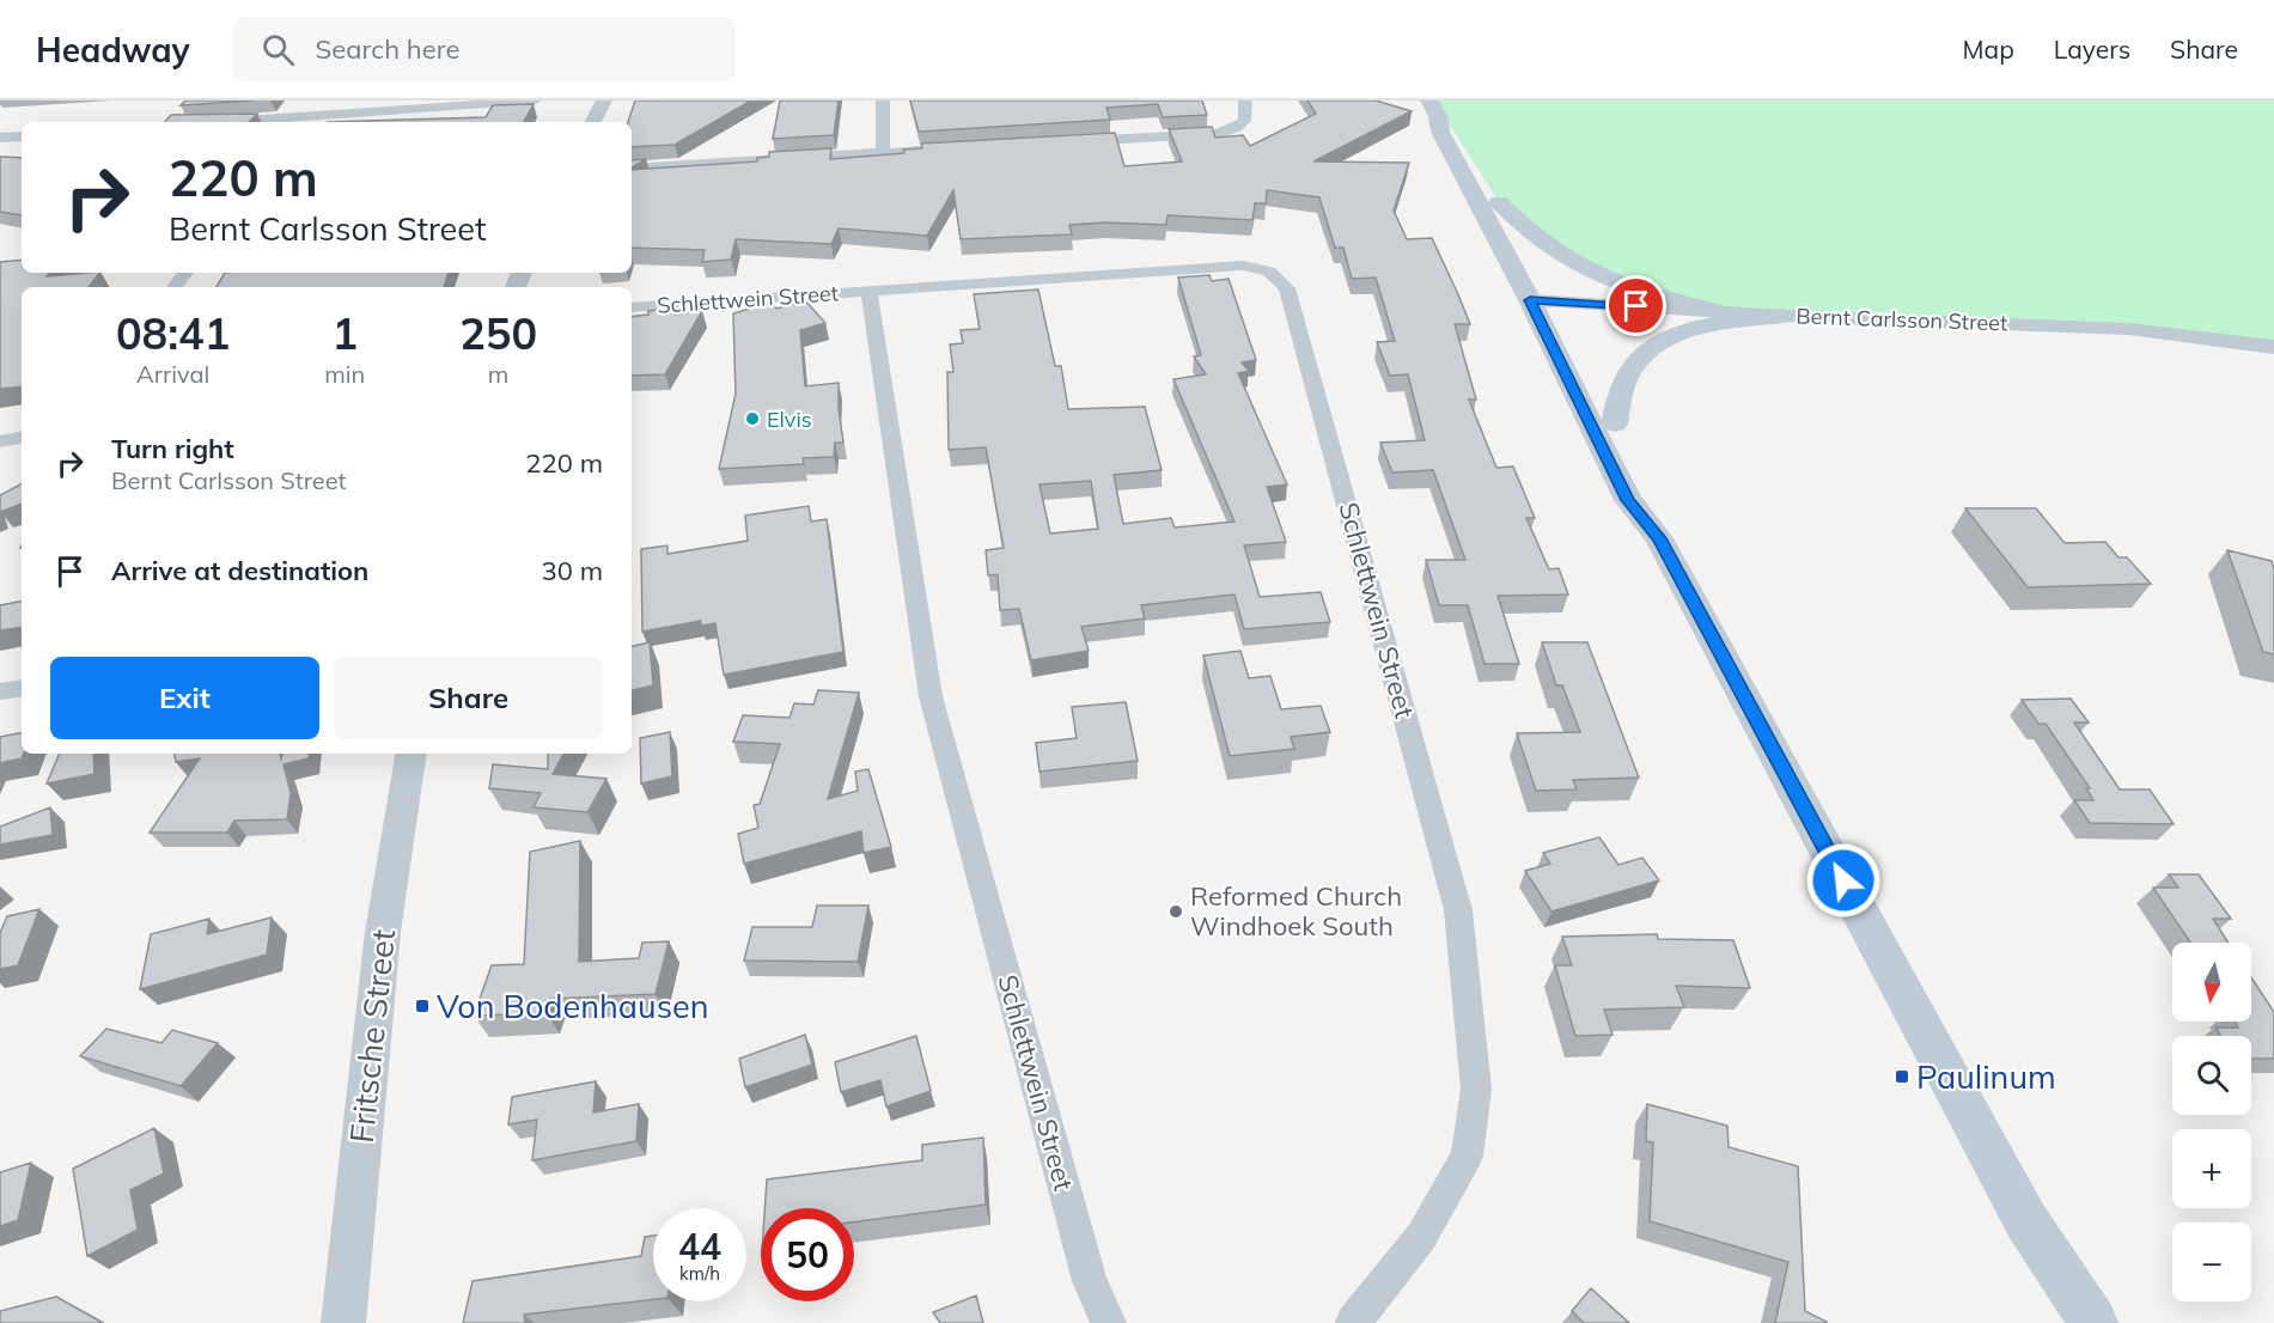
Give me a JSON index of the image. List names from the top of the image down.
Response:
{
  "streets": {
    "street": ["Schlettwein Street", "Bernt Carlsson Street", "Fritsche Street"]
  },
  "places": {
    "other": ["Elvis", "Reformed Church Windhoek South"],
    "transit": ["Von Bodenhausen", "Paulinum"]
  },
  "north": "bottom",
  "page": {
    "header": "Headway",
    "search": "Search here",
    "nav": ["Map", "Layers", "Share"],
    "turn": ["220 m", "Bernt Carlsson Street"],
    "eta": [
      "08:41",
      "Arrival",
      "1",
      "min",
      "250",
      "m"
    ],
    "list": [
      {
        "name": "Turn right",
        "note": "Bernt Carlsson Street",
        "value": "220 m"
      },
      {
        "name": "Arrive at destination",
        "value": "30 m"
      }
    ],
    "buttons": ["Exit", "Share"],
    "map_buttons": ["+", "−"],
    "speed": "44 km/h",
    "limit": "50"
  }
}
